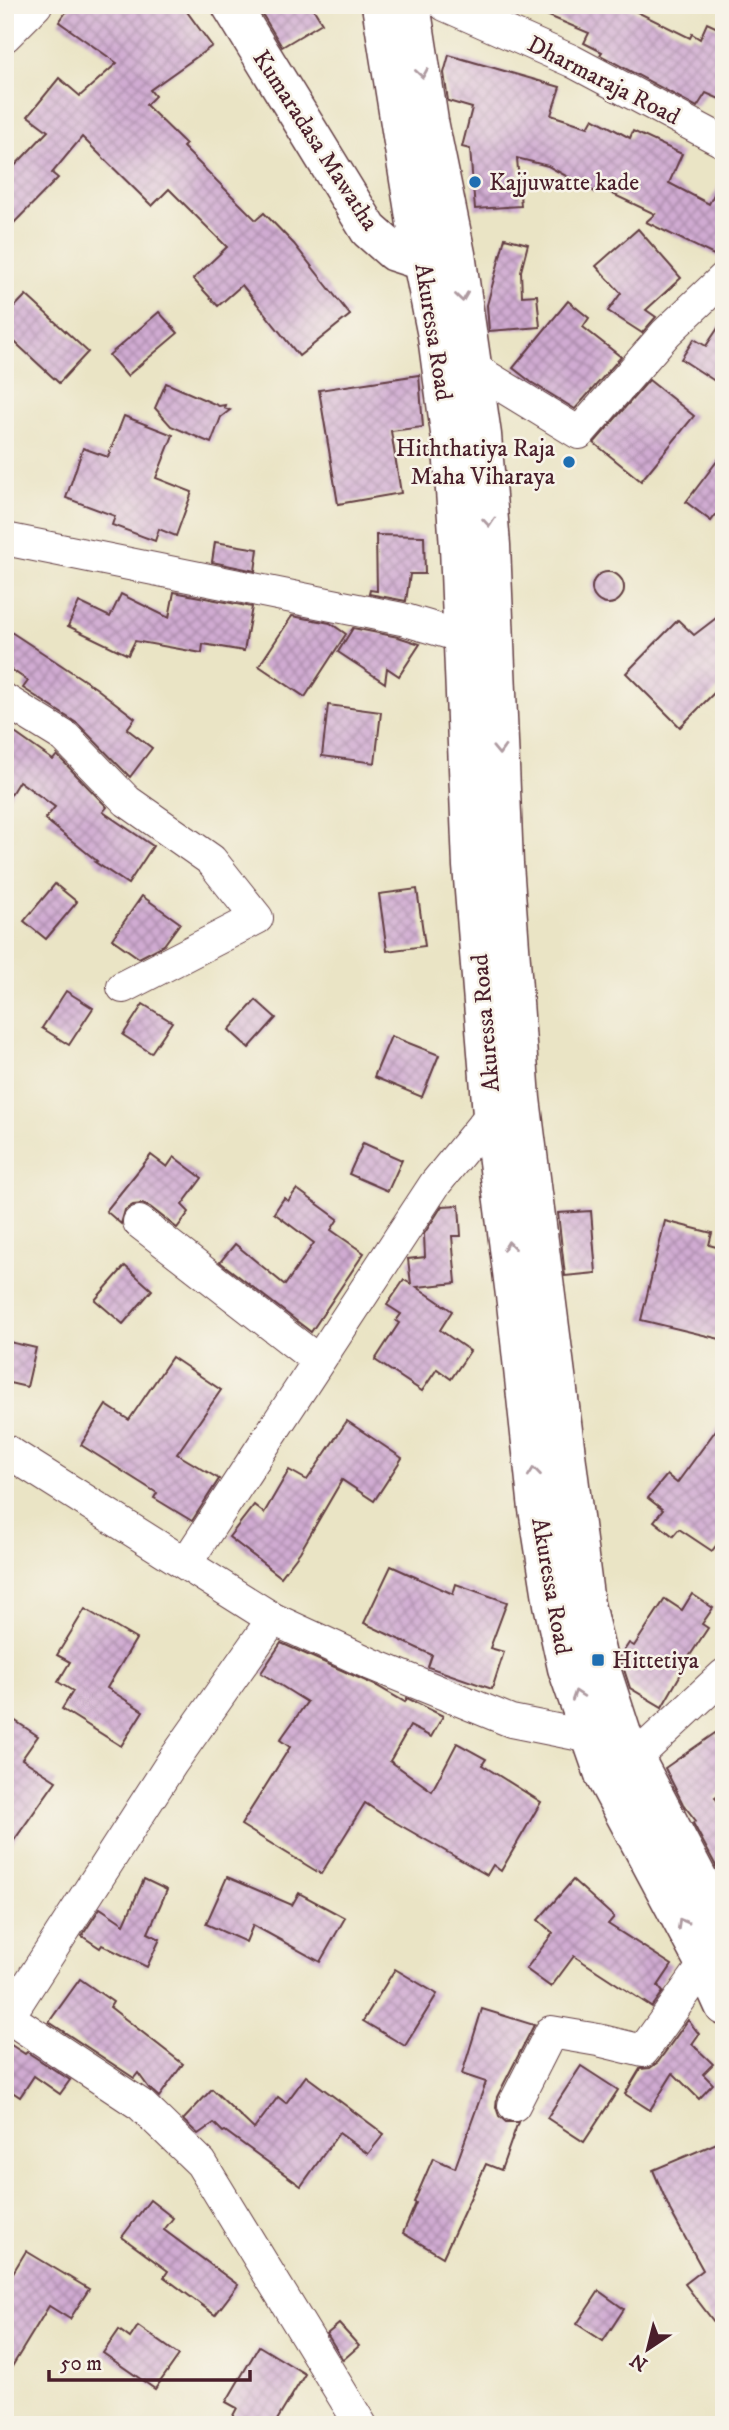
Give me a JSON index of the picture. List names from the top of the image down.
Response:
{
  "streets": {
    "main road": ["Kumaradasa Mawatha", "Akuressa Road"],
    "street": ["Dharmaraja Road"]
  },
  "crossings": [
    ["Kumaradasa Mawatha", "Akuressa Road"]
  ],
  "places": {
    "other": ["Kajjuwatte kade", "Hiththatiya Raja Maha Viharaya"],
    "transit": ["Hittetiya"]
  },
  "scale_bar": "50 m",
  "north": "bottom left"
}
